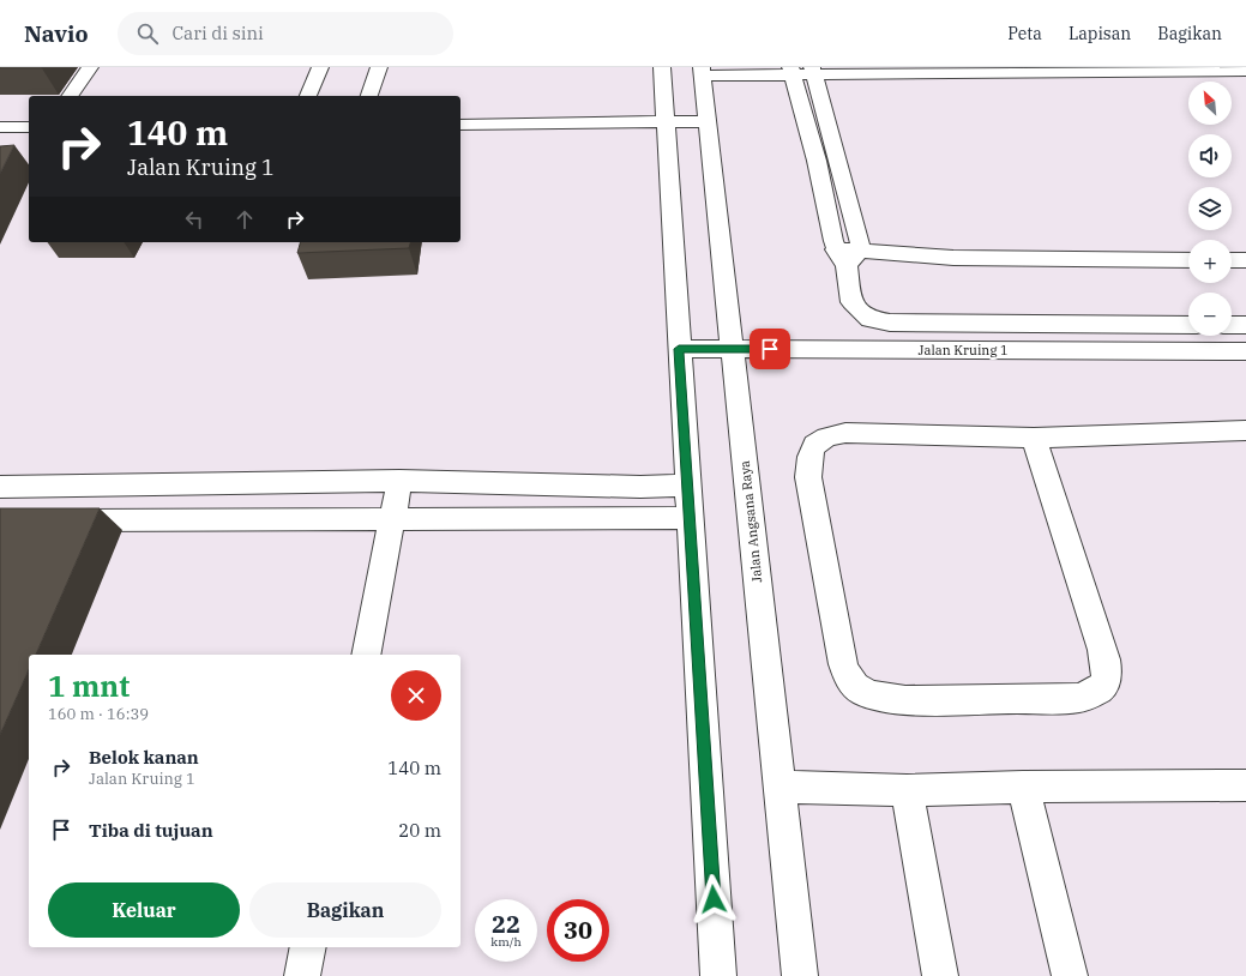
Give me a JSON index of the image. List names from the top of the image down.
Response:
{
  "streets": {
    "street": ["Jalan Kruing 1", "Jalan Angsana Raya"]
  },
  "crossings": [
    ["Jalan Kruing 1", "Jalan Angsana Raya"]
  ],
  "north": "top left",
  "page": {
    "header": "Navio",
    "search": "Cari di sini",
    "nav": ["Peta", "Lapisan", "Bagikan"],
    "map_buttons": ["+", "−"],
    "turn": ["140 m", "Jalan Kruing 1"],
    "heading": ["1 mnt", "160 m · 16:39"],
    "list": [
      {
        "name": "Belok kanan",
        "note": "Jalan Kruing 1",
        "value": "140 m"
      },
      {
        "name": "Tiba di tujuan",
        "value": "20 m"
      }
    ],
    "buttons": ["Keluar", "Bagikan"],
    "speed": "22 km/h",
    "limit": "30"
  }
}
